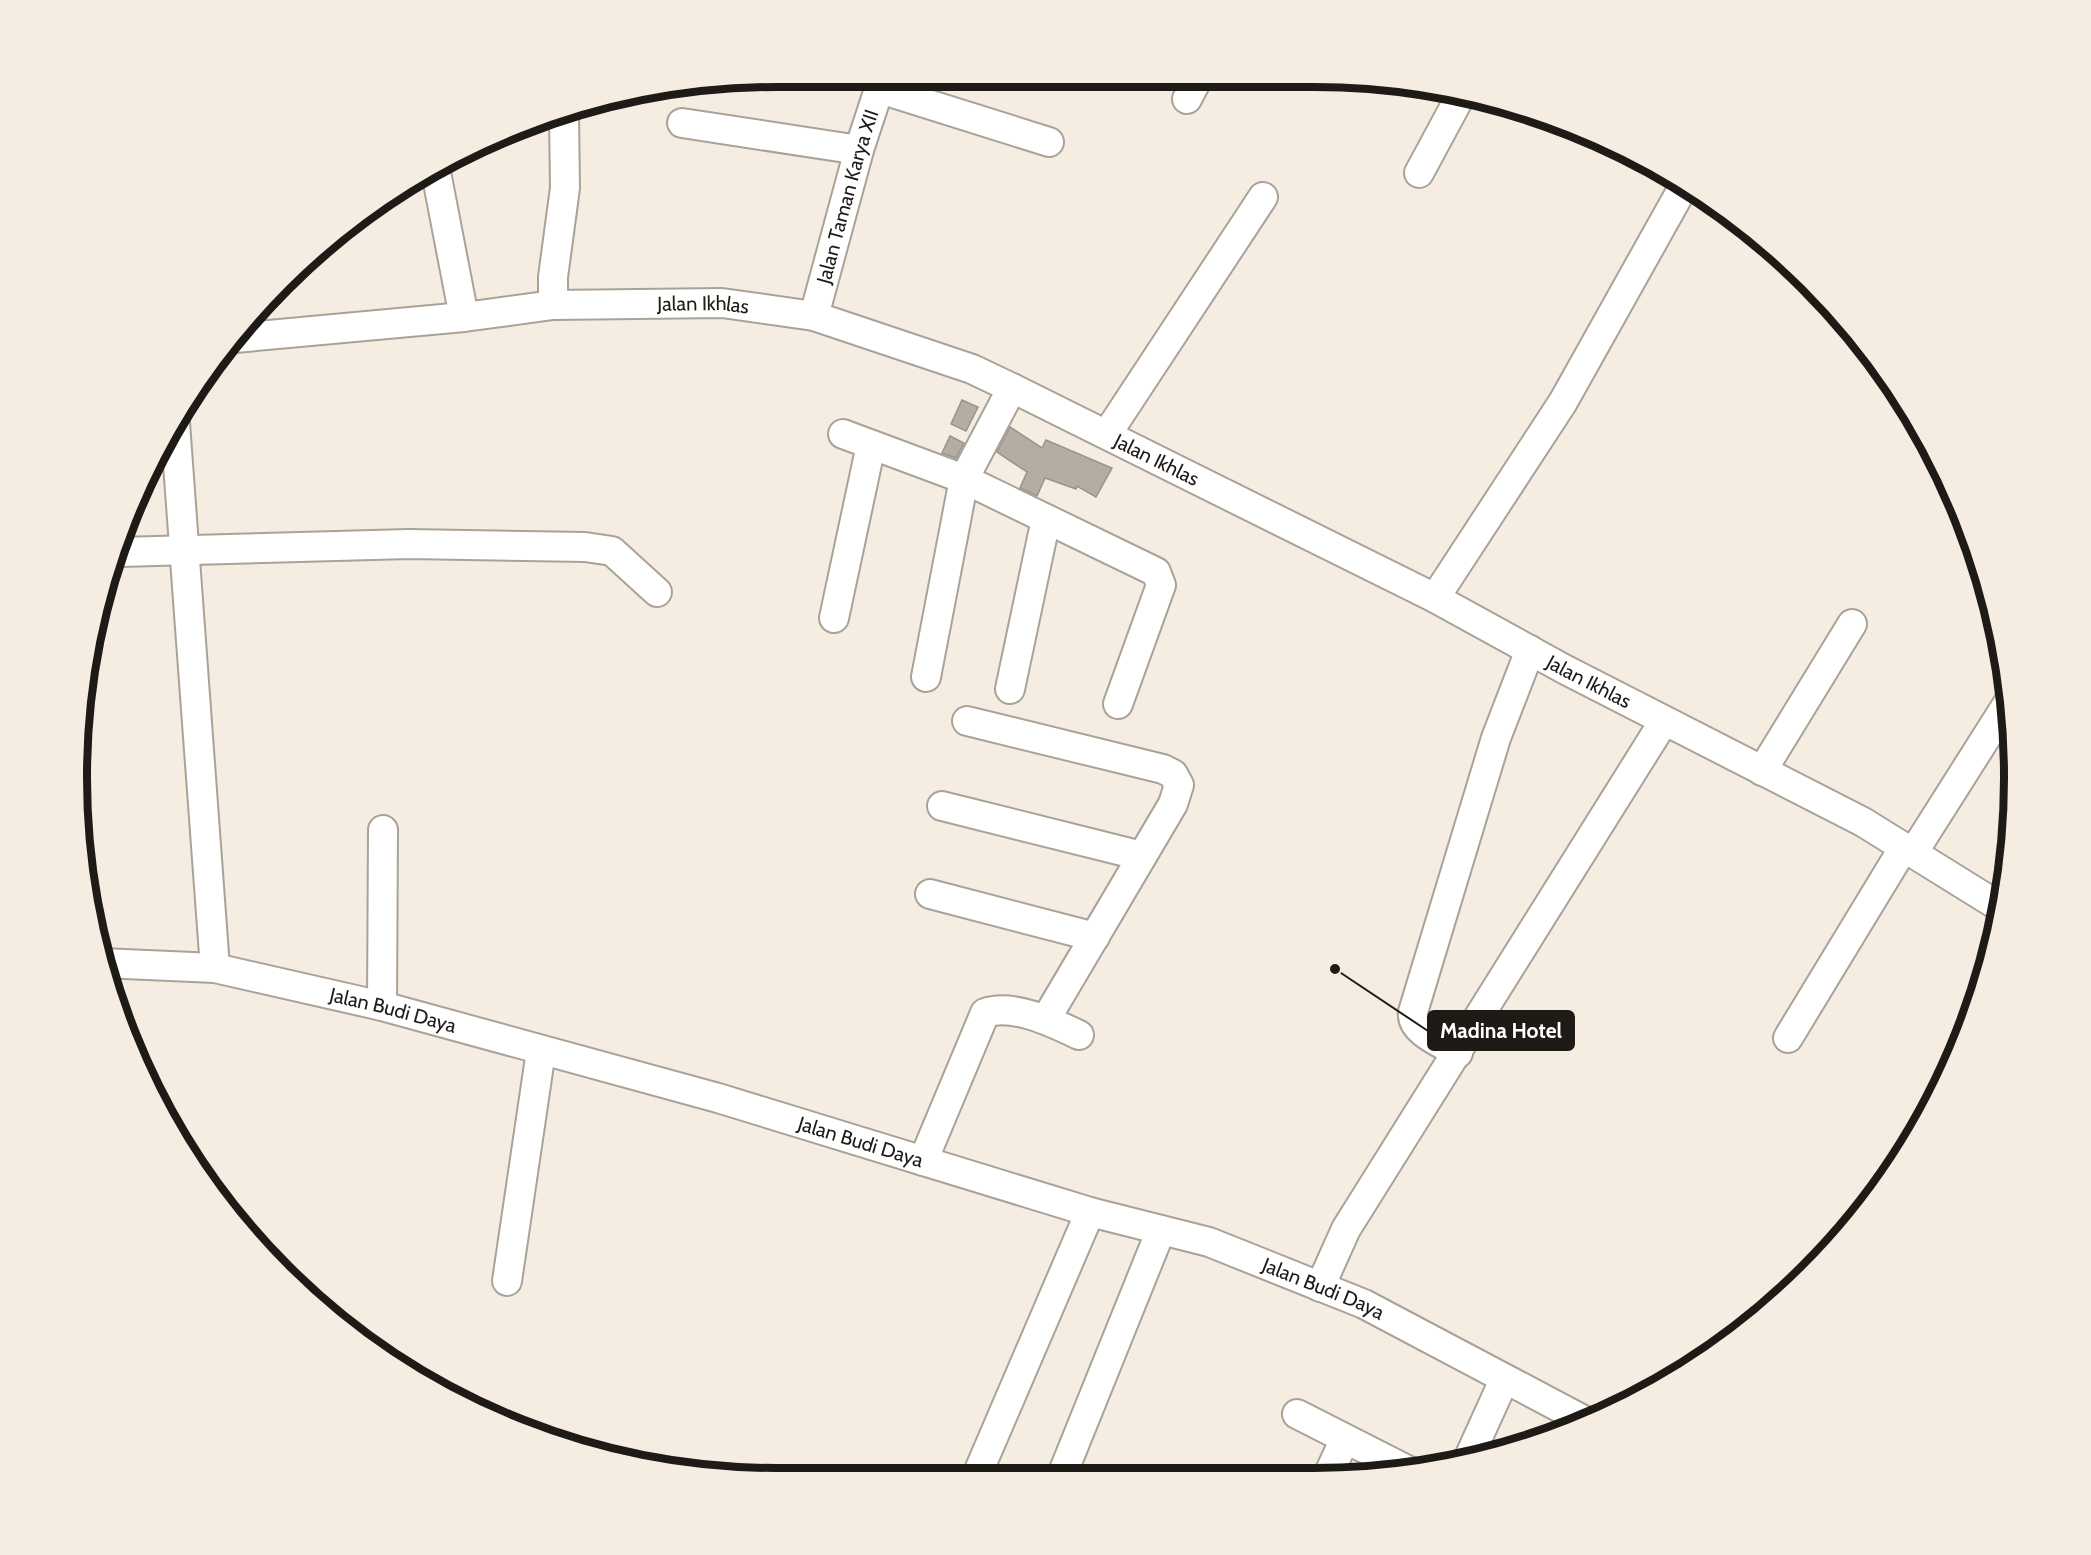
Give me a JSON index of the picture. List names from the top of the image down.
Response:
{
  "streets": {
    "street": ["Jalan Taman Karya XII", "Jalan Ikhlas", "Jalan Budi Daya"]
  },
  "crossings": [
    ["Jalan Taman Karya XII", "Jalan Ikhlas"]
  ],
  "places": ["Madina Hotel"]
}
